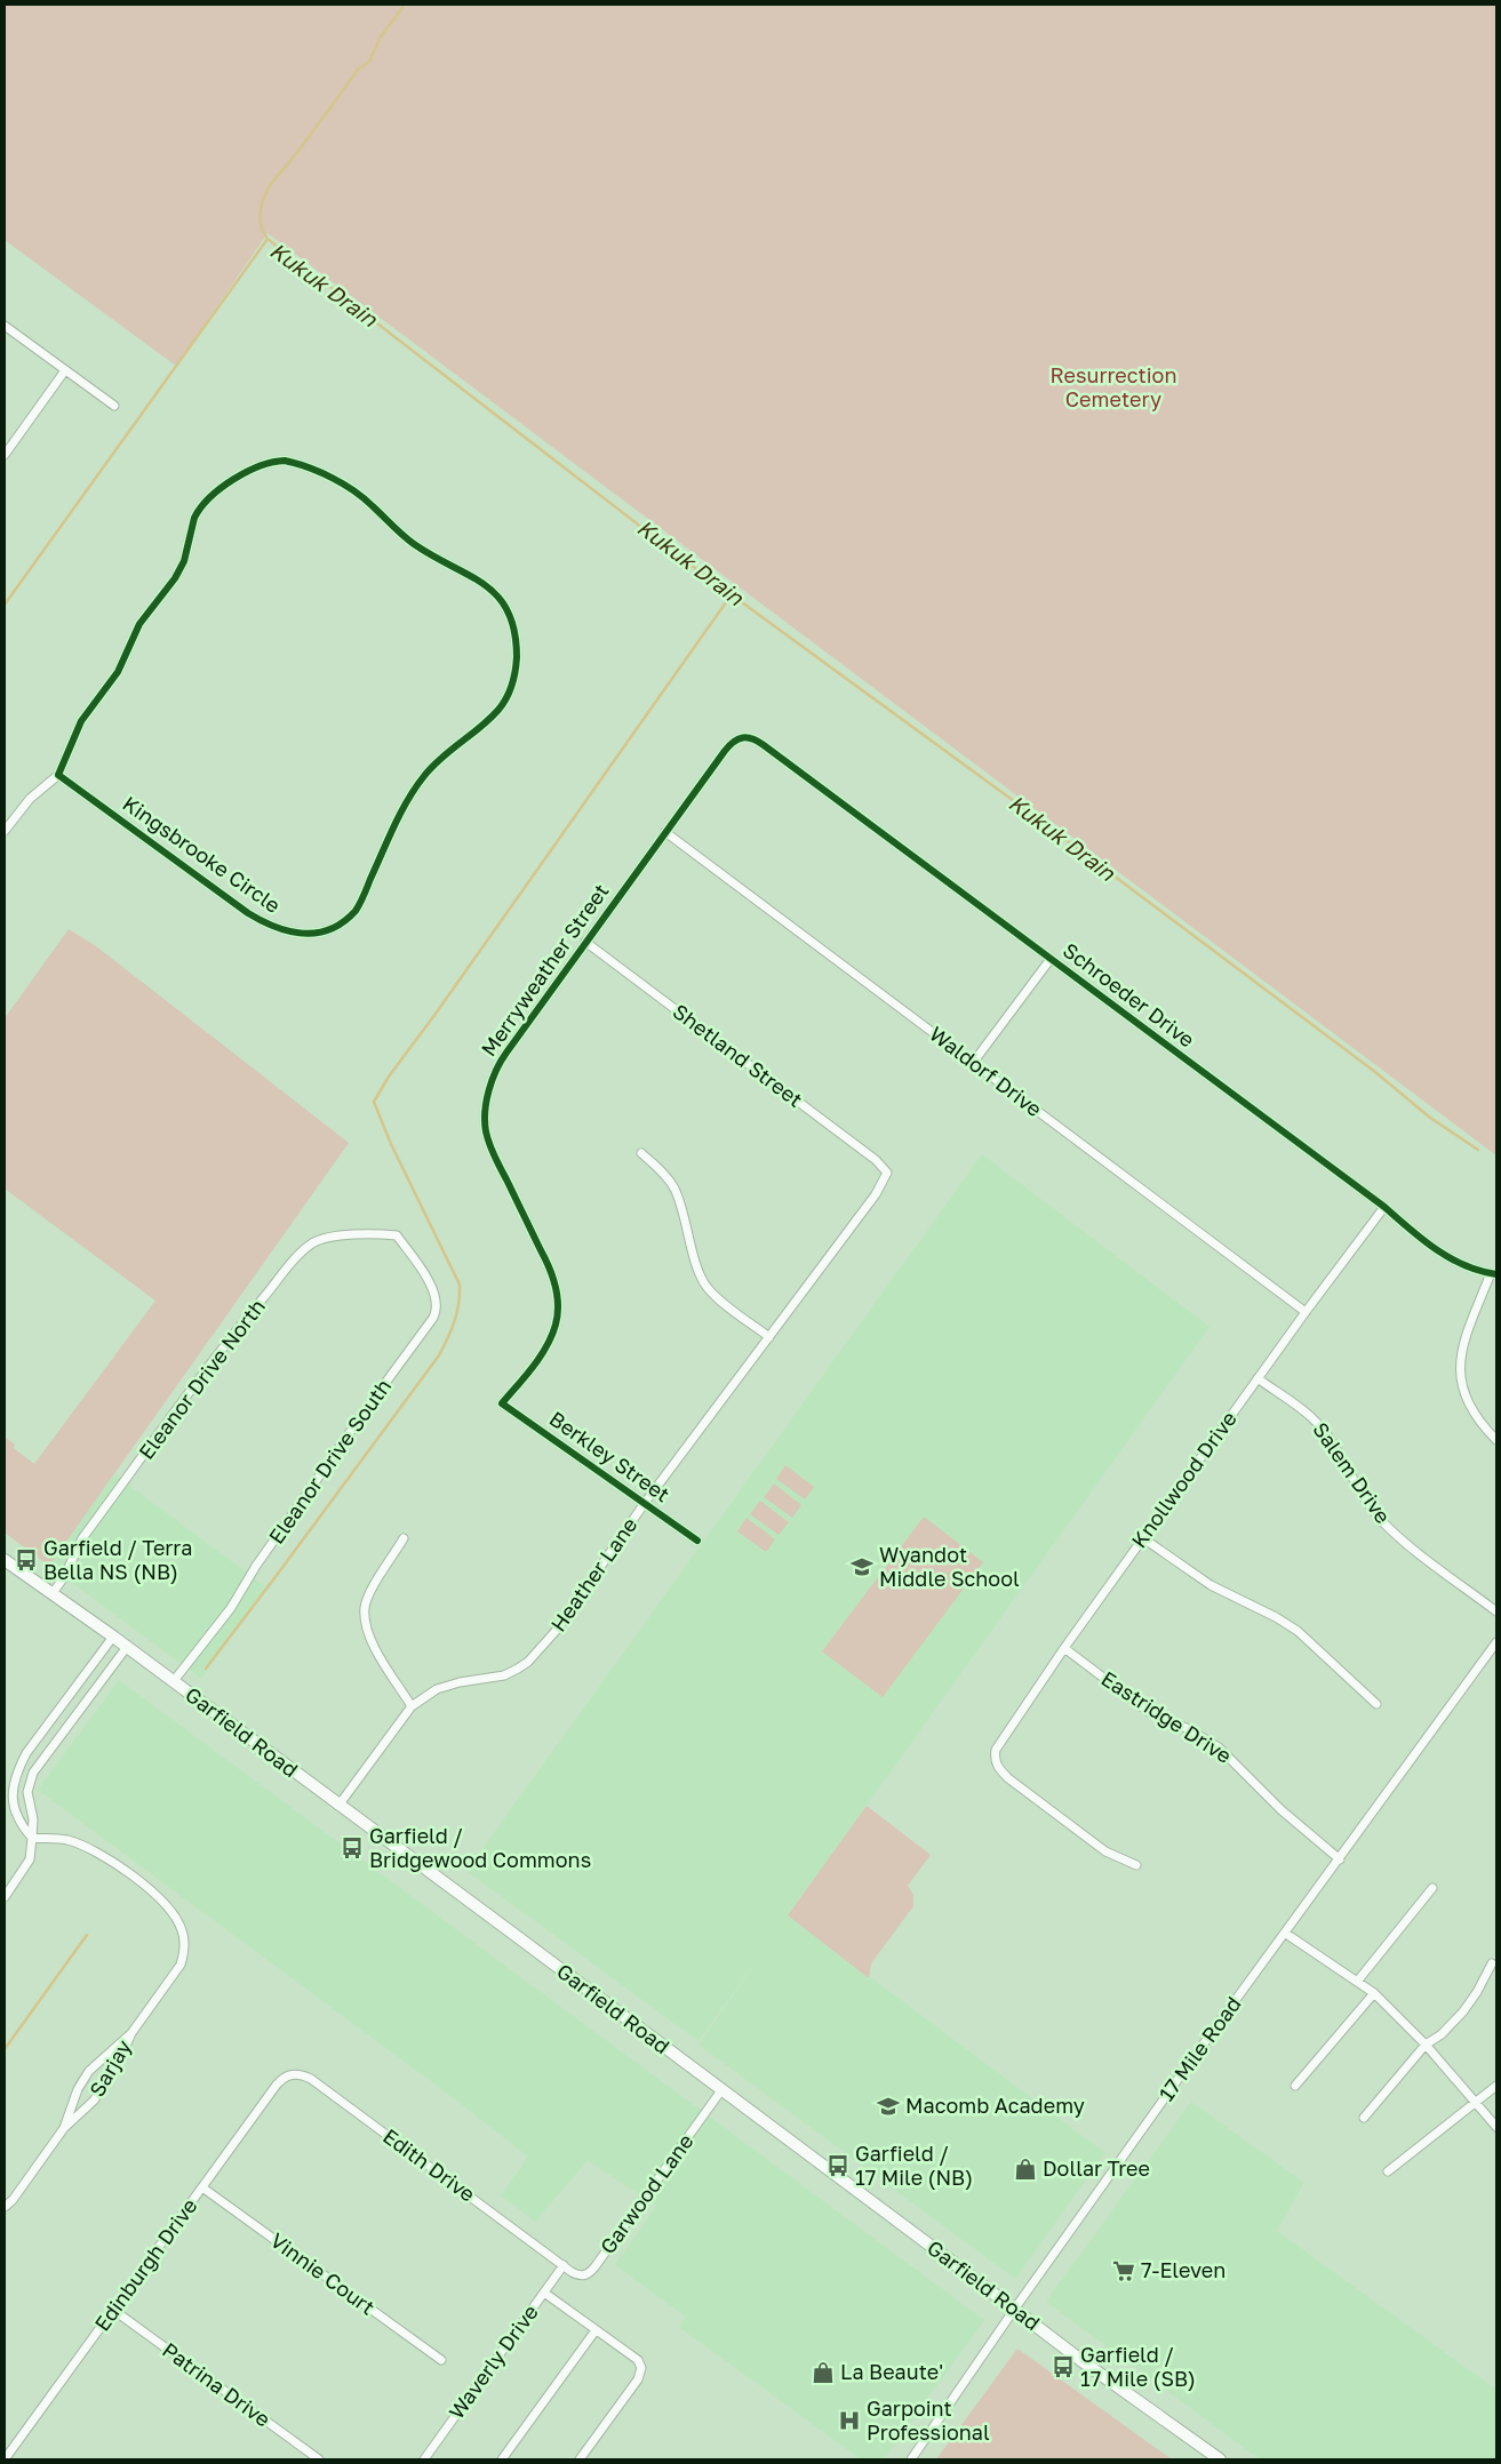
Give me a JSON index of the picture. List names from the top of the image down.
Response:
{
  "streets": {
    "main road": ["Garfield Road"],
    "street": [
      "Kingsbrooke Circle",
      "Merryweather Street",
      "Schroeder Drive",
      "Shetland Street",
      "Waldorf Drive",
      "Eleanor Drive North",
      "Berkley Street",
      "Eleanor Drive South",
      "Salem Drive",
      "Knollwood Drive",
      "Heather Lane",
      "Eastridge Drive",
      "17 Mile Road",
      "Sarjay",
      "Edith Drive",
      "Garwood Lane",
      "Edinburgh Drive",
      "Vinnie Court",
      "Waverly Drive",
      "Patrina Drive"
    ]
  },
  "crossings": [
    ["Merryweather Street", "Schroeder Drive"],
    ["Merryweather Street", "Shetland Street"],
    ["Merryweather Street", "Waldorf Drive"],
    ["Merryweather Street", "Berkley Street"],
    ["Schroeder Drive", "Knollwood Drive"],
    ["Shetland Street", "Heather Lane"],
    ["Waldorf Drive", "Knollwood Drive"],
    ["Eleanor Drive North", "Eleanor Drive South"],
    ["Eleanor Drive North", "Garfield Road"],
    ["Berkley Street", "Heather Lane"],
    ["Eleanor Drive South", "Garfield Road"],
    ["Salem Drive", "Knollwood Drive"],
    ["Knollwood Drive", "Eastridge Drive"],
    ["Heather Lane", "Garfield Road"],
    ["Eastridge Drive", "17 Mile Road"],
    ["Garfield Road", "17 Mile Road"],
    ["Garfield Road", "Garwood Lane"],
    ["Edith Drive", "Garwood Lane"],
    ["Edith Drive", "Edinburgh Drive"],
    ["Edith Drive", "Waverly Drive"],
    ["Garwood Lane", "Waverly Drive"],
    ["Edinburgh Drive", "Vinnie Court"],
    ["Edinburgh Drive", "Patrina Drive"]
  ],
  "water": ["Kukuk Drain"],
  "parks": ["Resurrection Cemetery"],
  "places": {
    "bus stop": [
      "Garfield / Terra Bella NS (NB)",
      "Garfield / Bridgewood Commons",
      "Garfield / 17 Mile (NB)",
      "Garfield / 17 Mile (SB)"
    ],
    "school or university": ["Wyandot Middle School", "Macomb Academy"],
    "shop": ["Dollar Tree", "La Beaute'"],
    "supermarket": ["7-Eleven"],
    "hospital": ["Garpoint Professional"]
  }
}
